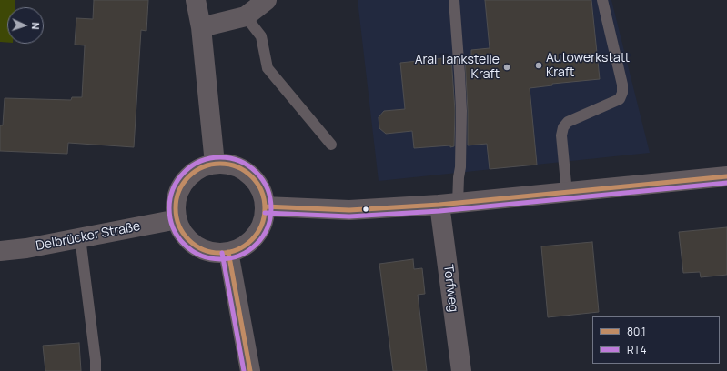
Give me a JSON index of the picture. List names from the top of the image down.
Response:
{
  "streets": {
    "street": ["Delbrücker Straße", "Torfweg"]
  },
  "places": ["Autowerkstatt Kraft", "Aral Tankstelle Kraft"],
  "lines": ["transit line RT4", "transit line 80.1"],
  "legend": ["80.1", "RT4"],
  "north": "right"
}
